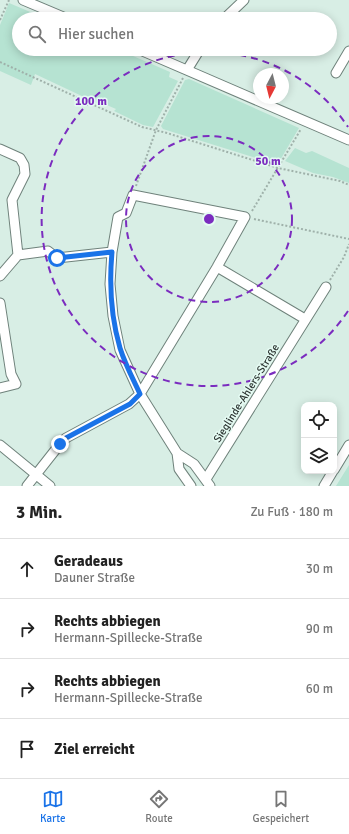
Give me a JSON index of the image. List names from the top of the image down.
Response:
{
  "streets": {
    "street": ["Sieglinde-Ahlers-Straße"]
  },
  "north": "bottom",
  "page": {
    "search": "Hier suchen",
    "heading": ["3 Min.", "Zu Fuß · 180 m"],
    "list": [
      ["Geradeaus", "Dauner Straße", "30 m"],
      ["Rechts abbiegen", "Hermann-Spillecke-Straße", "90 m"],
      ["Rechts abbiegen", "Hermann-Spillecke-Straße", "60 m"],
      "Ziel erreicht"
    ],
    "nav": ["Karte", "Route", "Gespeichert"]
  },
  "rings": ["100 m", "50 m"]
}
